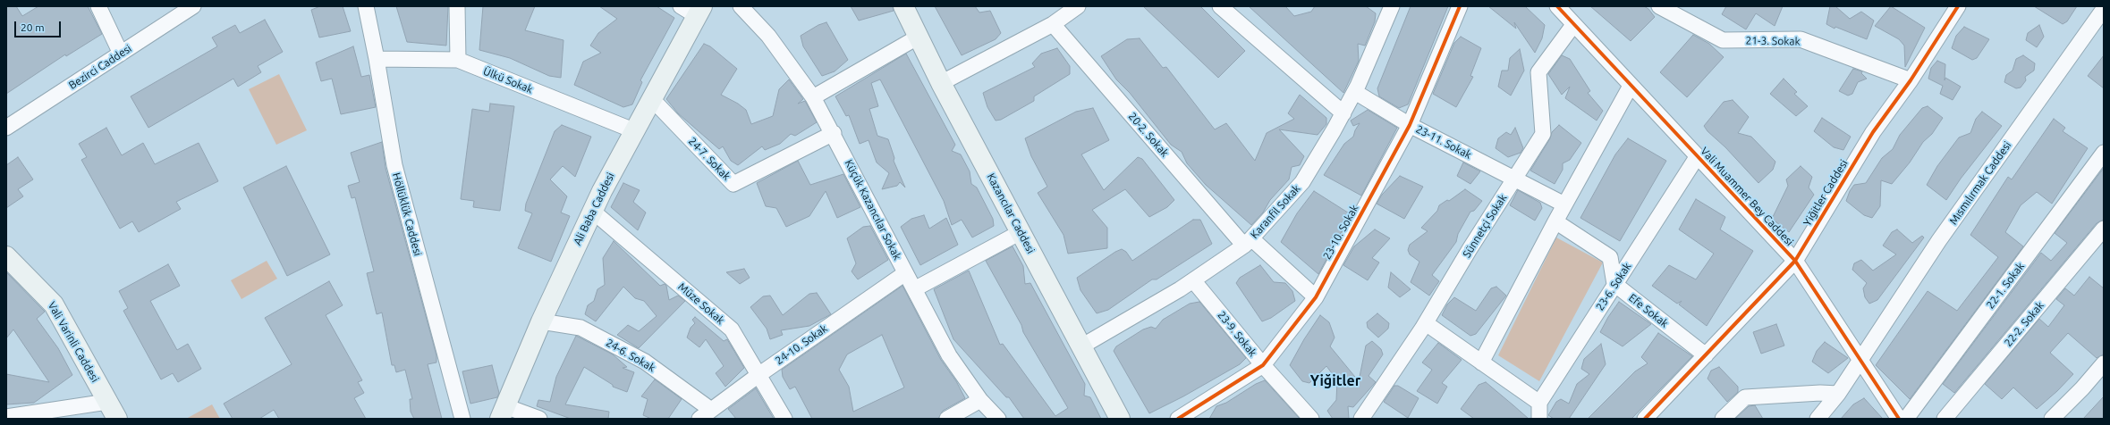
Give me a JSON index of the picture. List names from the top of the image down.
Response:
{
  "streets": {
    "street": [
      "21-3. Sokak",
      "Bezirci Caddesi",
      "Ülkü Sokak",
      "20-2. Sokak",
      "23-11. Sokak",
      "24-7. Sokak",
      "Mısmılırmak Caddesi",
      "Yiğitler Caddesi",
      "Vali Muammer Bey Caddesi",
      "Ali Baba Caddesi",
      "Küçük Kazancılar Sokak",
      "Karanfil Sokak",
      "Kazancılar Caddesi",
      "Höllüklük Caddesi",
      "Sünnetçi Sokak",
      "23-10. Sokak",
      "22-1. Sokak",
      "23-6. Sokak",
      "Müze Sokak",
      "Efe Sokak",
      "22-2. Sokak",
      "23-9. Sokak",
      "Vali Varinli Caddesi",
      "24-10. Sokak",
      "24-6. Sokak"
    ]
  },
  "crossings": [
    ["21-3. Sokak", "Yiğitler Caddesi"],
    ["Ülkü Sokak", "Ali Baba Caddesi"],
    ["Ülkü Sokak", "Höllüklük Caddesi"],
    ["20-2. Sokak", "Karanfil Sokak"],
    ["20-2. Sokak", "23-10. Sokak"],
    ["23-11. Sokak", "Karanfil Sokak"],
    ["23-11. Sokak", "Sünnetçi Sokak"],
    ["23-11. Sokak", "23-10. Sokak"],
    ["24-7. Sokak", "Ali Baba Caddesi"],
    ["24-7. Sokak", "Küçük Kazancılar Sokak"],
    ["Mısmılırmak Caddesi", "Vali Muammer Bey Caddesi"],
    ["Yiğitler Caddesi", "Vali Muammer Bey Caddesi"],
    ["Yiğitler Caddesi", "Efe Sokak"],
    ["Vali Muammer Bey Caddesi", "Sünnetçi Sokak"],
    ["Vali Muammer Bey Caddesi", "23-6. Sokak"],
    ["Ali Baba Caddesi", "Müze Sokak"],
    ["Ali Baba Caddesi", "24-6. Sokak"],
    ["Küçük Kazancılar Sokak", "24-10. Sokak"],
    ["Karanfil Sokak", "Kazancılar Caddesi"],
    ["Karanfil Sokak", "23-9. Sokak"],
    ["23-10. Sokak", "23-9. Sokak"],
    ["23-6. Sokak", "Efe Sokak"],
    ["Müze Sokak", "24-10. Sokak"],
    ["24-10. Sokak", "24-6. Sokak"]
  ],
  "districts": ["Yiğitler"],
  "scale_bar": "20 m"
}
